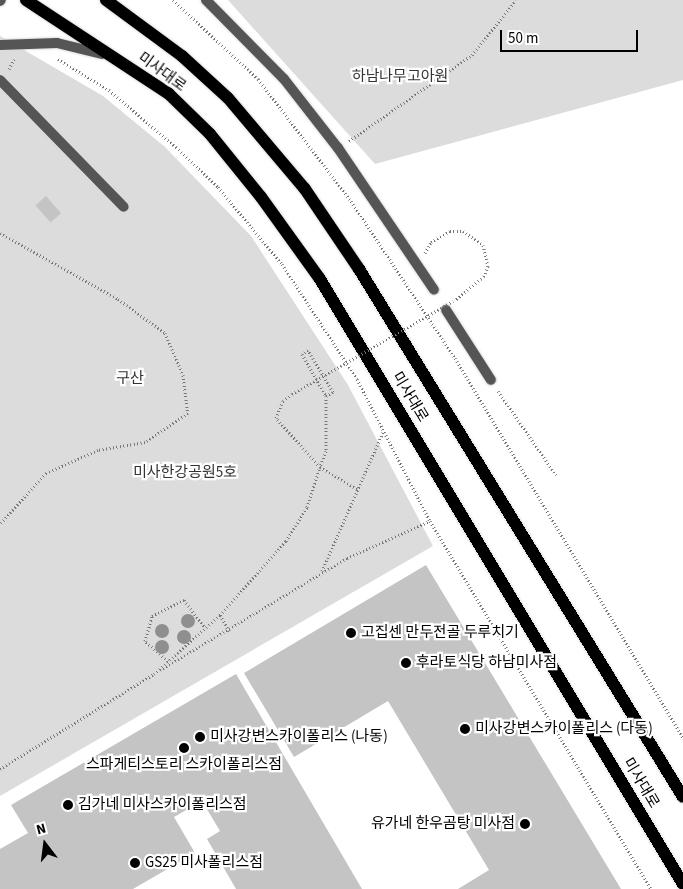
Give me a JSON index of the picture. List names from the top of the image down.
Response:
{
  "streets": {
    "main road": ["미사대로"]
  },
  "parks": ["하남나무고아원", "구산", "미사한강공원5호"],
  "places": [
    "고집센 만두전골 두루치기",
    "후라토식당 하남미사점",
    "미사강변스카이폴리스 (다동)",
    "미사강변스카이폴리스 (나동)",
    "스파게티스토리 스카이폴리스점",
    "김가네 미사스카이폴리스점",
    "유가네 한우곰탕 미사점",
    "GS25 미사폴리스점"
  ],
  "scale_bar": "50 m",
  "north": "top"
}
